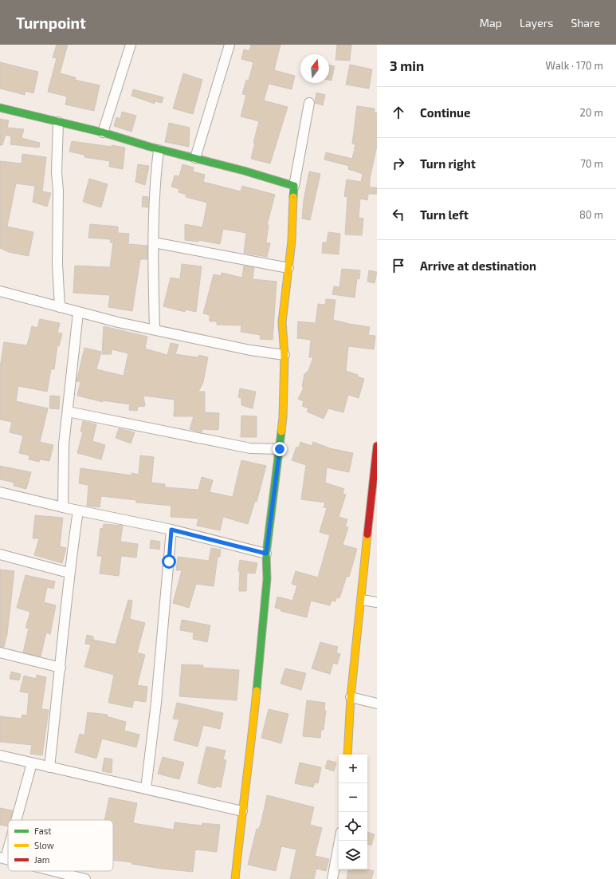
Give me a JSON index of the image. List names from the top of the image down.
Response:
{
  "legend": ["Fast", "Slow", "Jam"],
  "north": "top",
  "page": {
    "header": "Turnpoint",
    "nav": ["Map", "Layers", "Share"],
    "heading": ["3 min", "Walk · 170 m"],
    "list": [
      ["Continue", "20 m"],
      ["Turn right", "70 m"],
      ["Turn left", "80 m"],
      "Arrive at destination"
    ],
    "map_buttons": ["+", "−"]
  }
}
